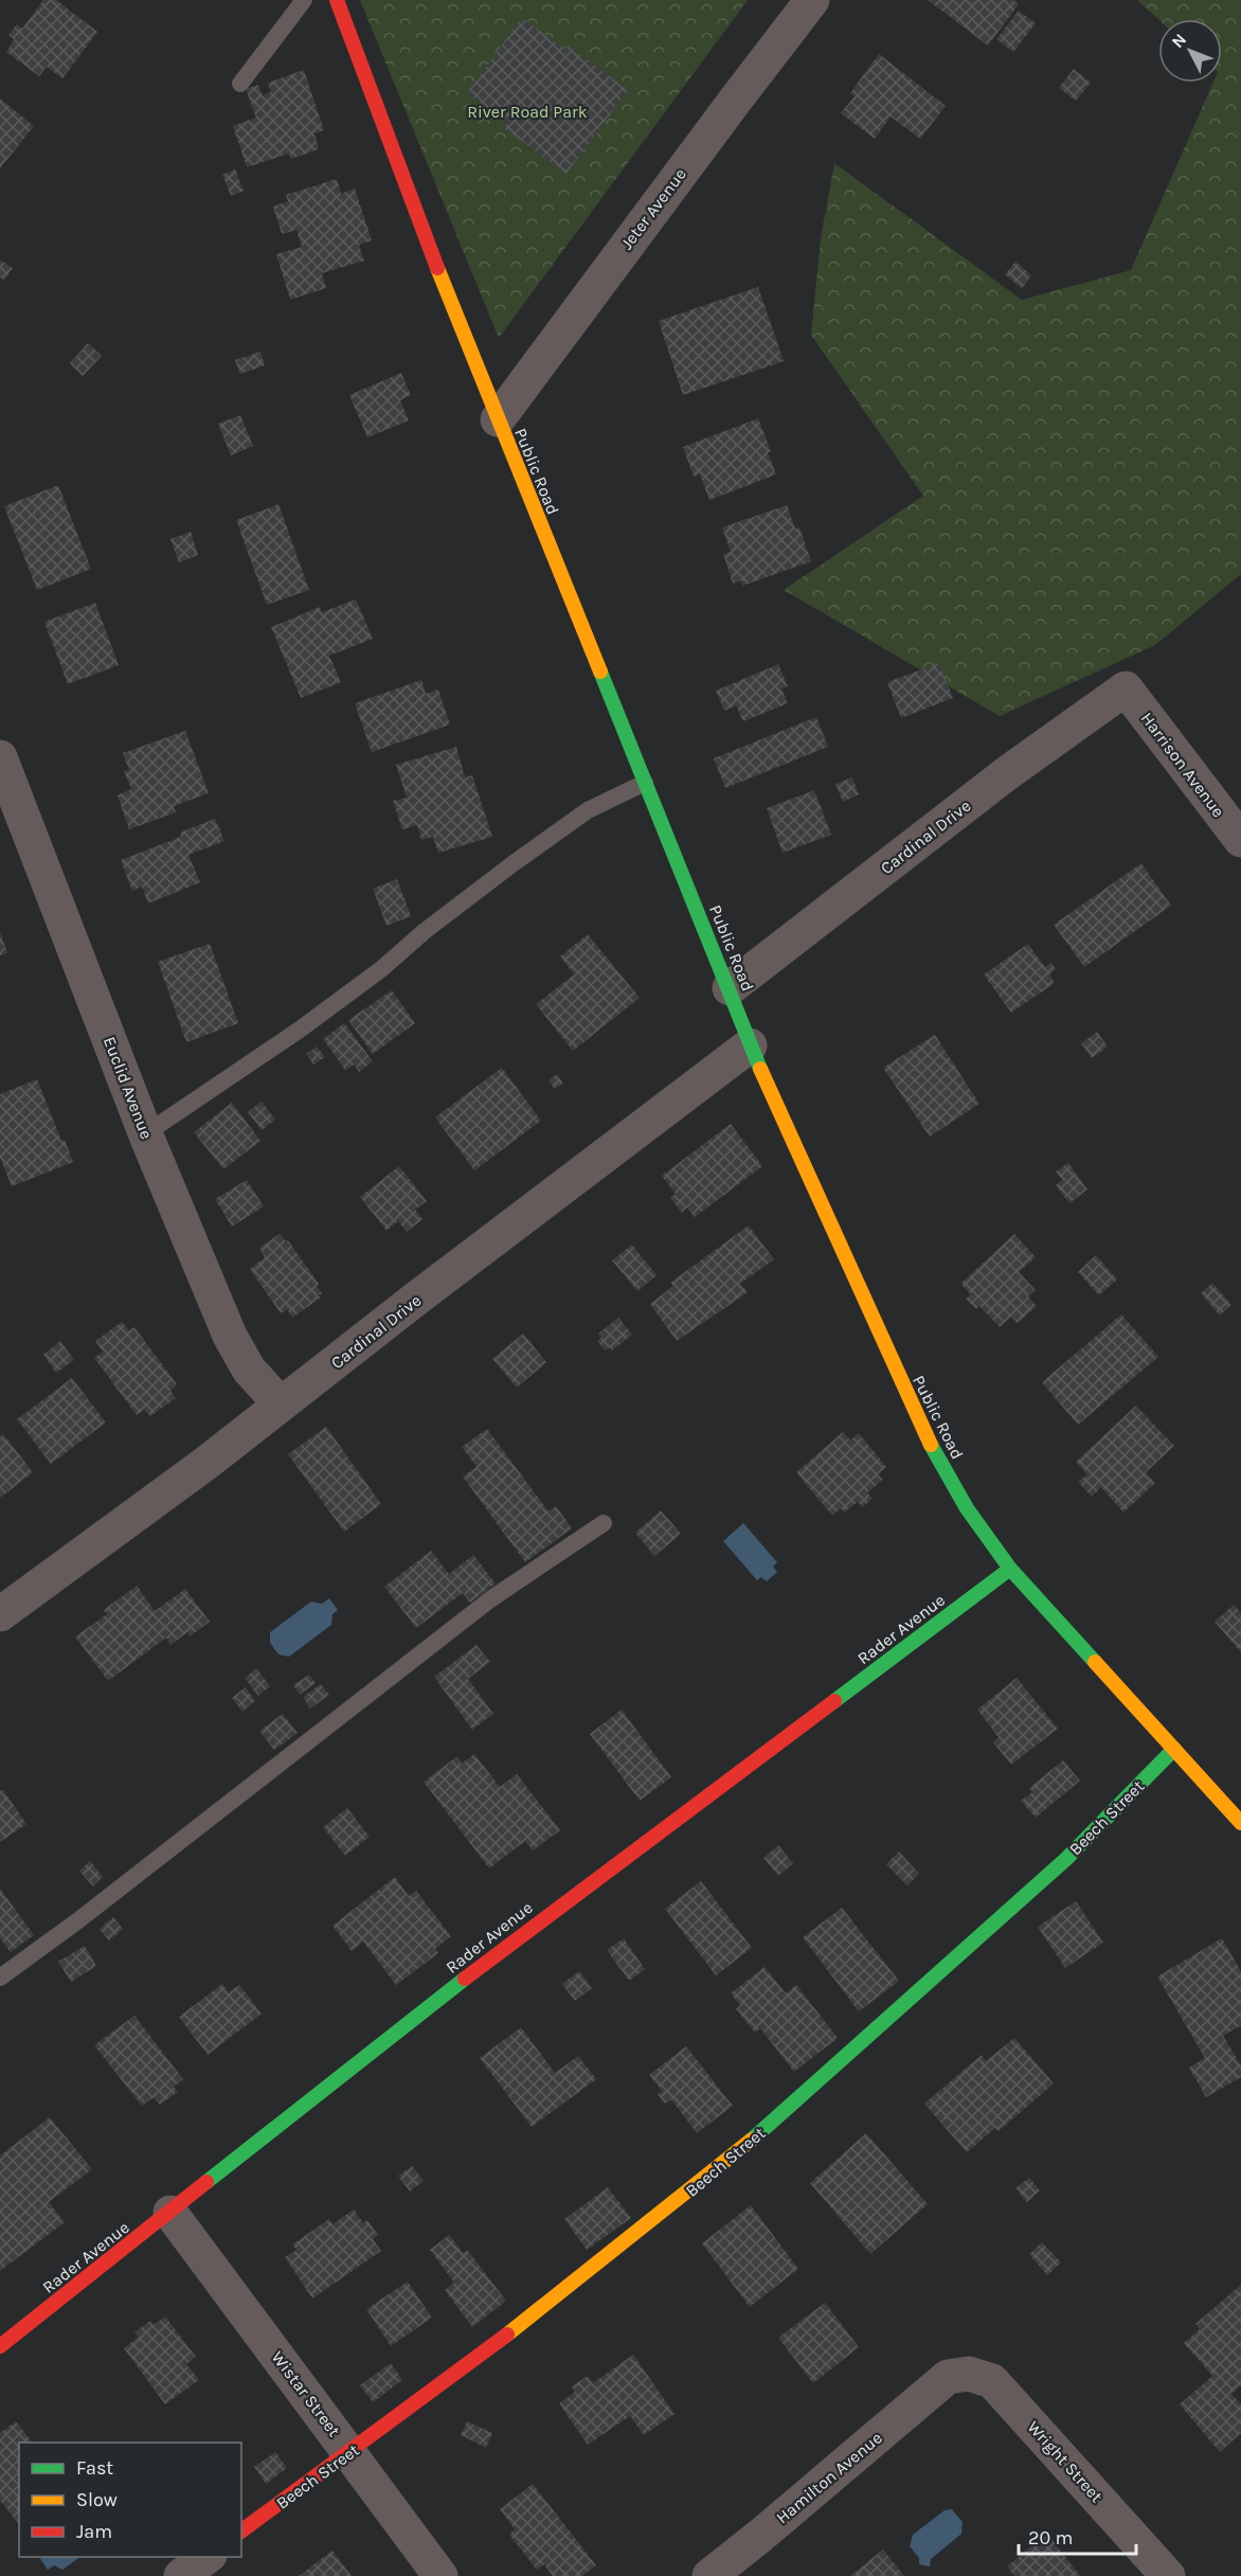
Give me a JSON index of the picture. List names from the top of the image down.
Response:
{
  "streets": {
    "street": [
      "Jeter Avenue",
      "Public Road",
      "Harrison Avenue",
      "Cardinal Drive",
      "Euclid Avenue",
      "Rader Avenue",
      "Beech Street",
      "Wistar Street",
      "Wright Street",
      "Hamilton Avenue"
    ]
  },
  "crossings": [
    ["Jeter Avenue", "Public Road"],
    ["Public Road", "Cardinal Drive"],
    ["Public Road", "Rader Avenue"],
    ["Public Road", "Beech Street"],
    ["Harrison Avenue", "Cardinal Drive"],
    ["Cardinal Drive", "Euclid Avenue"],
    ["Rader Avenue", "Wistar Street"],
    ["Beech Street", "Wistar Street"],
    ["Wright Street", "Hamilton Avenue"]
  ],
  "parks": ["River Road Park"],
  "legend": ["Fast", "Slow", "Jam"],
  "scale_bar": "20 m",
  "north": "top left"
}
